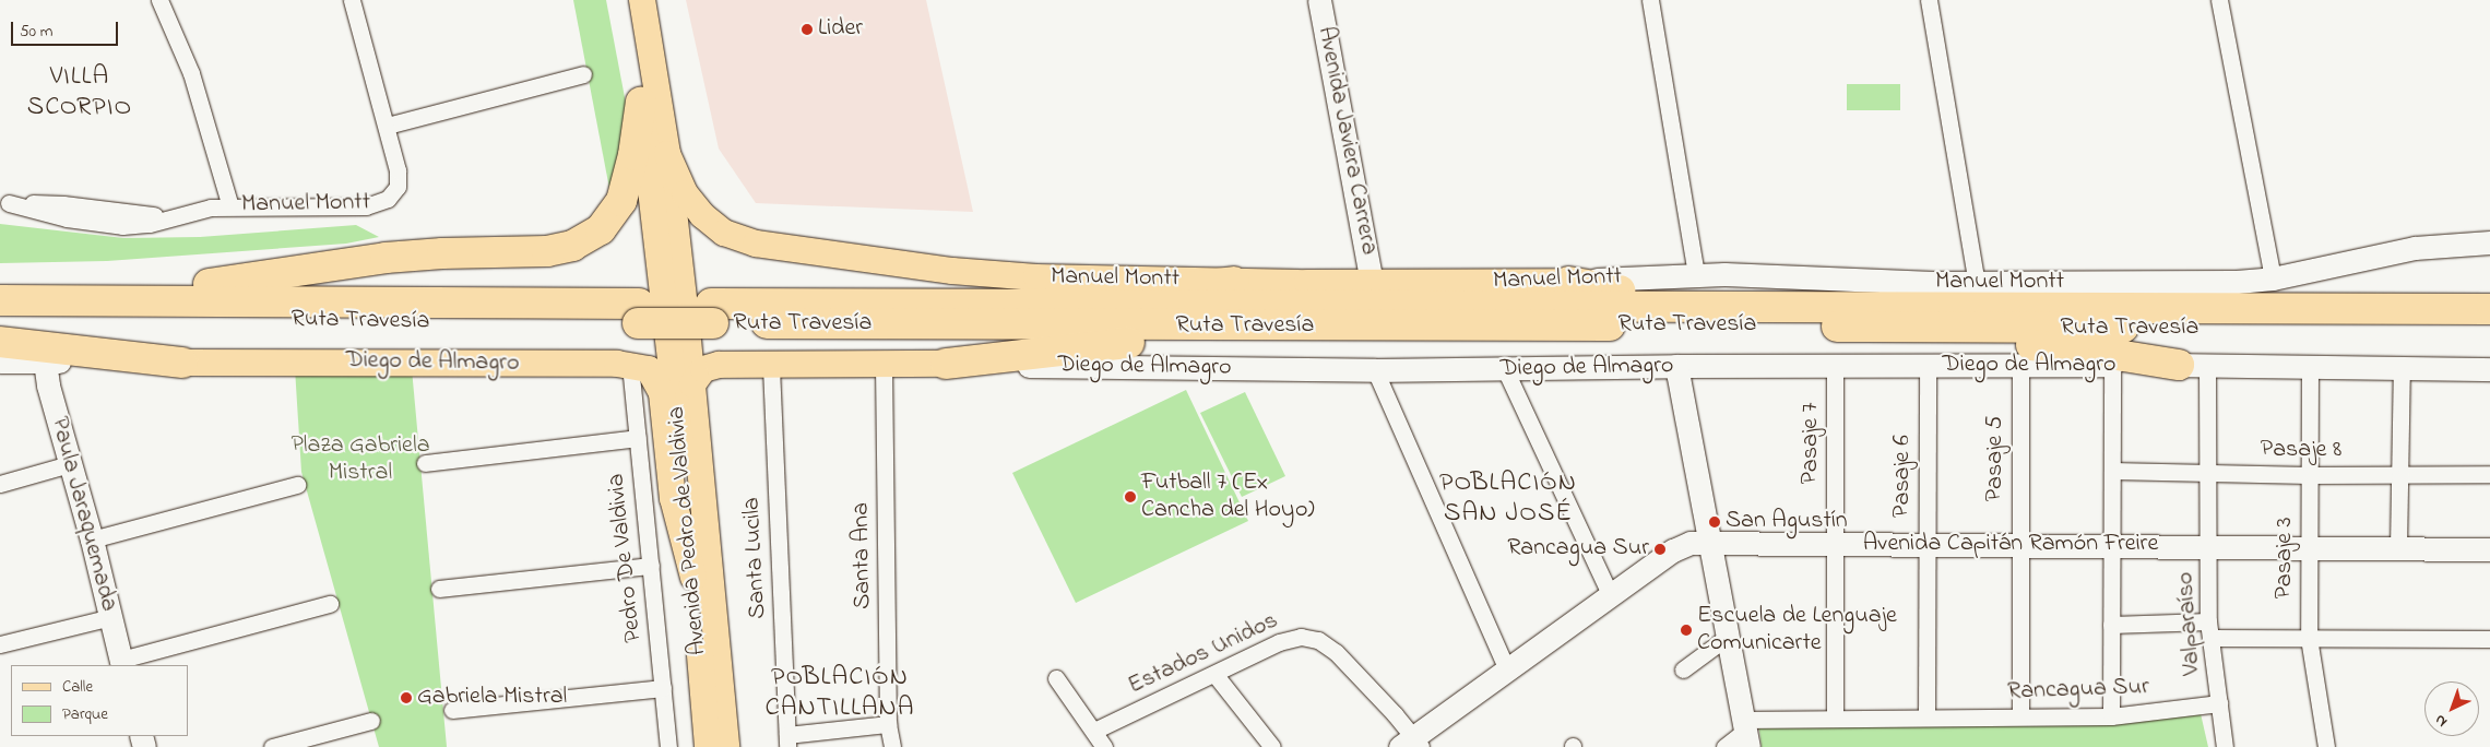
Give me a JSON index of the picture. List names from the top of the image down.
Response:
{
  "streets": {
    "highway": ["Ruta Travesía"],
    "main road": [
      "Avenida Javiera Carrera",
      "Manuel Montt",
      "Diego de Almagro",
      "Paula Jaraquemada",
      "Avenida Pedro de Valdivia",
      "Avenida Capitán Ramón Freire"
    ],
    "street": [
      "Pasaje 7",
      "Pasaje 8",
      "Pasaje 5",
      "Pasaje 6",
      "Santa Ana",
      "Pedro De Valdivia",
      "Santa Lucila",
      "Pasaje 3",
      "Valparaíso",
      "Estados Unidos",
      "Rancagua Sur"
    ]
  },
  "crossings": [
    ["Avenida Javiera Carrera", "Manuel Montt"],
    ["Ruta Travesía", "Avenida Pedro de Valdivia"],
    ["Diego de Almagro", "Pasaje 7"],
    ["Diego de Almagro", "Pasaje 5"],
    ["Diego de Almagro", "Pasaje 6"],
    ["Diego de Almagro", "Paula Jaraquemada"],
    ["Diego de Almagro", "Avenida Pedro de Valdivia"],
    ["Diego de Almagro", "Santa Ana"],
    ["Diego de Almagro", "Pedro De Valdivia"],
    ["Diego de Almagro", "Santa Lucila"],
    ["Diego de Almagro", "Pasaje 3"],
    ["Diego de Almagro", "Valparaíso"],
    ["Pasaje 7", "Avenida Capitán Ramón Freire"],
    ["Pasaje 7", "Rancagua Sur"],
    ["Pasaje 8", "Pasaje 3"],
    ["Pasaje 8", "Valparaíso"],
    ["Pasaje 5", "Avenida Capitán Ramón Freire"],
    ["Pasaje 5", "Rancagua Sur"],
    ["Pasaje 6", "Avenida Capitán Ramón Freire"],
    ["Pasaje 6", "Rancagua Sur"],
    ["Avenida Capitán Ramón Freire", "Pasaje 3"],
    ["Avenida Capitán Ramón Freire", "Valparaíso"],
    ["Avenida Capitán Ramón Freire", "Estados Unidos"],
    ["Valparaíso", "Rancagua Sur"]
  ],
  "districts": ["VILLA SCORPIO", "POBLACIÓN SAN JOSÉ", "POBLACIÓN CANTILLANA"],
  "parks": ["Plaza Gabriela Mistral"],
  "places": [
    "Lider",
    "Futball 7 (Ex Cancha del Hoyo)",
    "San Agustín",
    "Rancagua Sur",
    "Escuela de Lenguaje Comunicarte",
    "Gabriela Mistral"
  ],
  "legend": ["Calle", "Parque"],
  "scale_bar": "50 m",
  "north": "bottom left"
}
